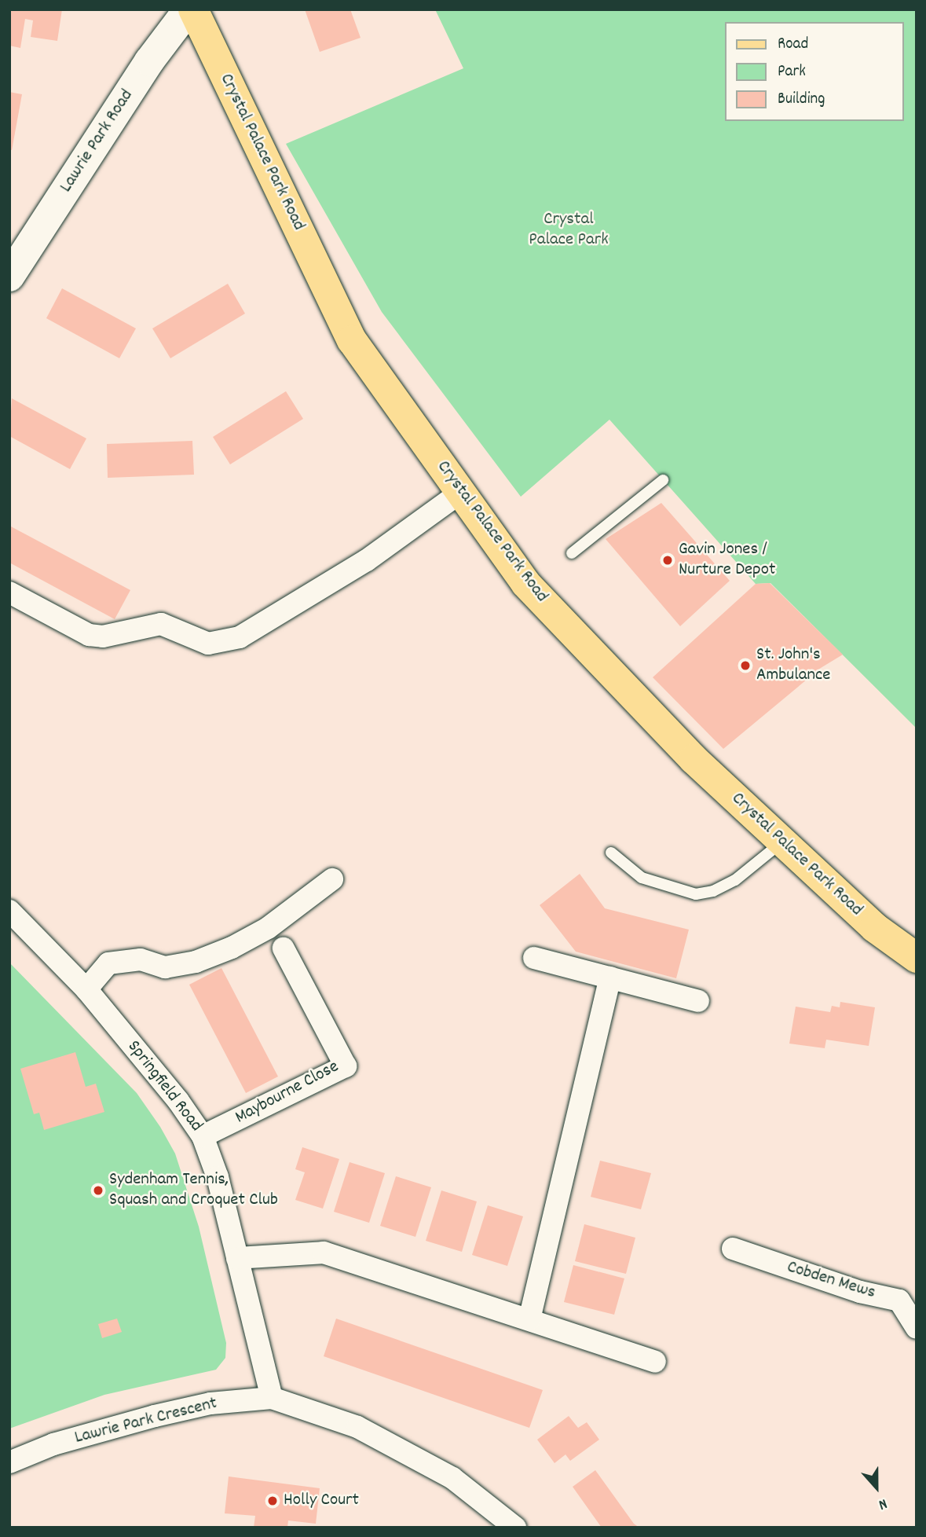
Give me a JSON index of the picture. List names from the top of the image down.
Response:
{
  "streets": {
    "main road": ["Crystal Palace Park Road"],
    "street": [
      "Lawrie Park Road",
      "Springfield Road",
      "Maybourne Close",
      "Cobden Mews",
      "Lawrie Park Crescent"
    ]
  },
  "crossings": [
    ["Springfield Road", "Maybourne Close"],
    ["Springfield Road", "Lawrie Park Crescent"]
  ],
  "parks": ["Crystal Palace Park"],
  "places": [
    "Gavin Jones / Nurture Depot",
    "St. John's Ambulance",
    "Sydenham Tennis, Squash and Croquet Club",
    "Holly Court"
  ],
  "legend": ["Road", "Park", "Building"],
  "north": "bottom"
}
